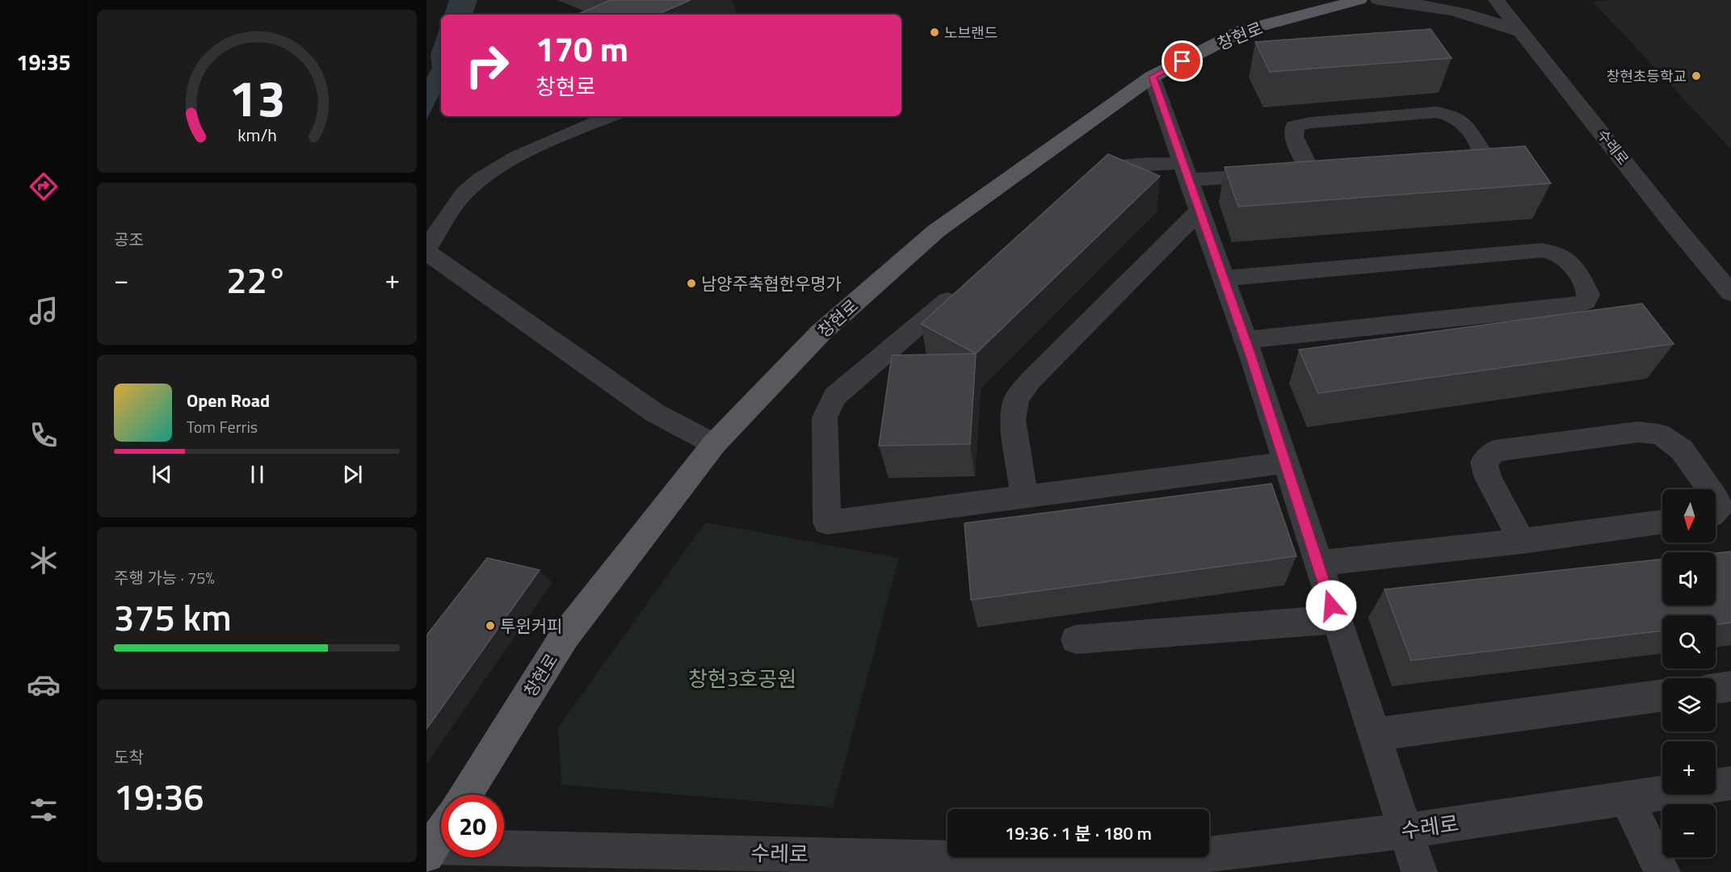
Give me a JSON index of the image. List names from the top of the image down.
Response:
{
  "streets": {
    "main road": ["창현로"],
    "street": ["수레로"]
  },
  "parks": ["창현3호공원"],
  "places": [
    "노브랜드",
    "창현초등학교",
    "남양주축협한우명가",
    "투윈커피"
  ],
  "north": "bottom",
  "page": {
    "tabs": "19:35",
    "turn": ["170 m", "창현로"],
    "tile": [
      "공조",
      ["주행 가능 · 75%", "375 km"],
      ["도착", "19:36"]
    ],
    "heat": ["−", "22°", "+"],
    "song": ["Open Road", "Tom Ferris"],
    "map_buttons": ["+", "−"],
    "limit": "20",
    "trip": "19:36 · 1 분 · 180 m",
    "gauge": ["13", "km/h"]
  }
}
